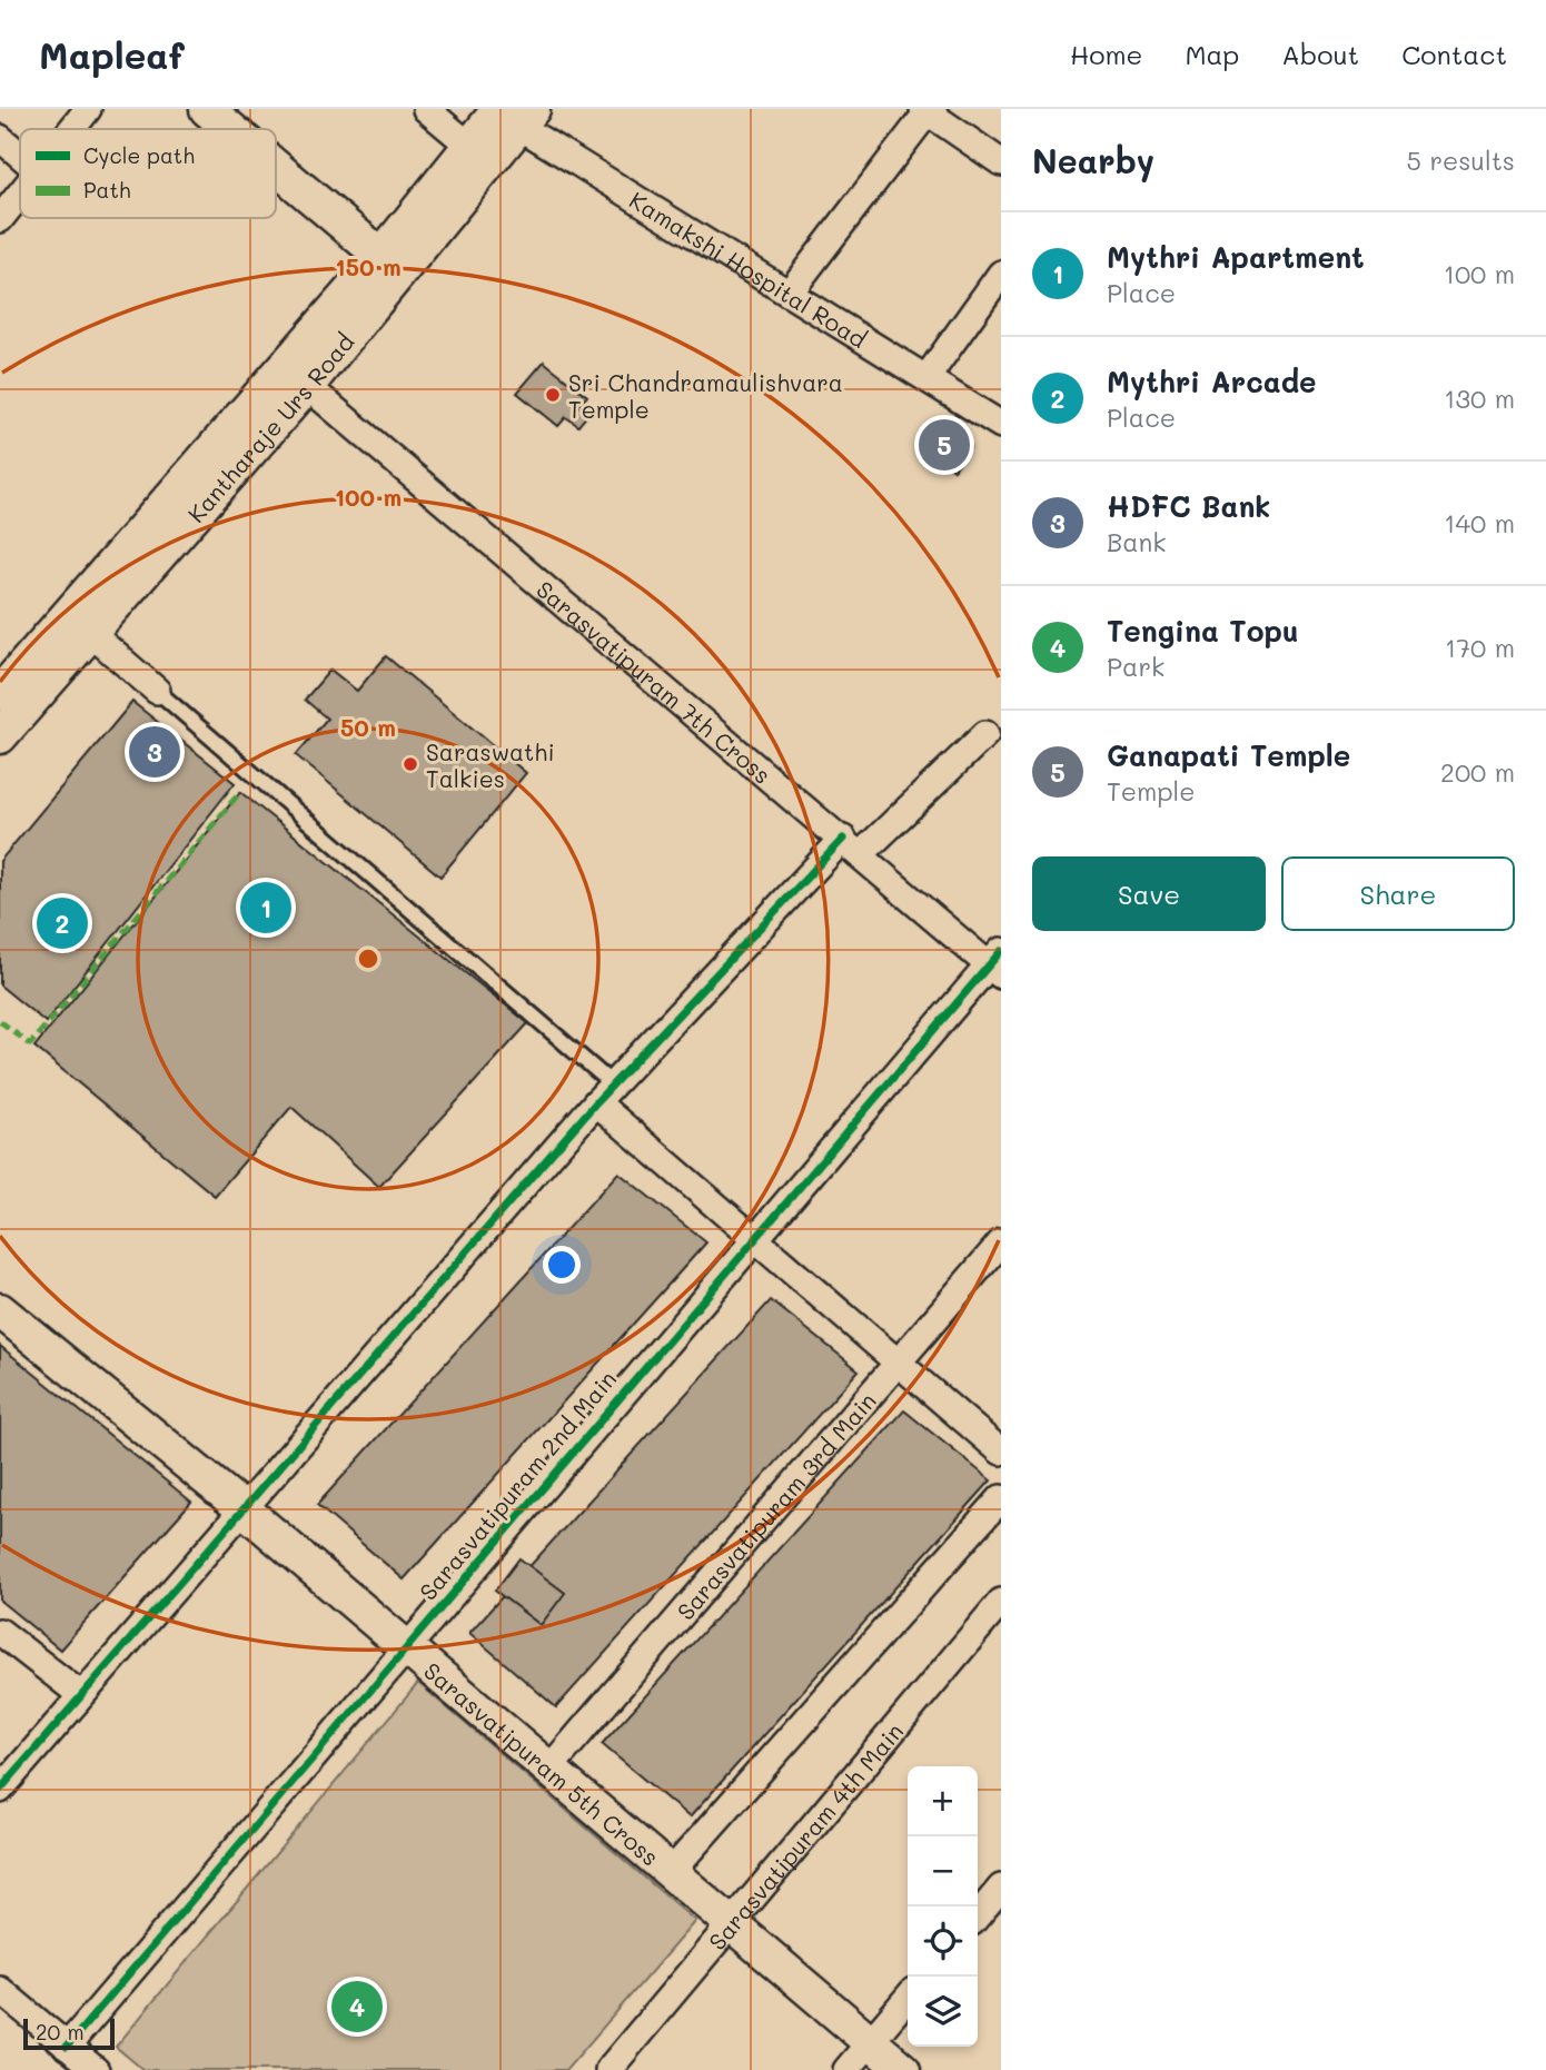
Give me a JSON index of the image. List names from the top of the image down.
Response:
{
  "streets": {
    "street": [
      "Kamakshi Hospital Road",
      "Kantharaje Urs Road",
      "Sarasvatipuram 7th Cross",
      "Sarasvatipuram 2nd Main",
      "Sarasvatipuram 3rd Main",
      "Sarasvatipuram 5th Cross",
      "Sarasvatipuram 4th Main"
    ]
  },
  "crossings": [
    ["Kamakshi Hospital Road", "Kantharaje Urs Road"],
    ["Kantharaje Urs Road", "Sarasvatipuram 7th Cross"],
    ["Sarasvatipuram 7th Cross", "Sarasvatipuram 2nd Main"],
    ["Sarasvatipuram 2nd Main", "Sarasvatipuram 5th Cross"],
    ["Sarasvatipuram 3rd Main", "Sarasvatipuram 5th Cross"],
    ["Sarasvatipuram 5th Cross", "Sarasvatipuram 4th Main"]
  ],
  "places": ["Sri Chandramaulishvara Temple", "Saraswathi Talkies"],
  "legend": ["Cycle path", "Path"],
  "scale_bar": "20 m",
  "page": {
    "header": "Mapleaf",
    "nav": [
      "Home",
      "Map",
      "About",
      "Contact"
    ],
    "heading": ["Nearby", "5 results"],
    "list": [
      {
        "mark": "1",
        "name": "Mythri Apartment",
        "note": "Place",
        "value": "100 m"
      },
      {
        "mark": "2",
        "name": "Mythri Arcade",
        "note": "Place",
        "value": "130 m"
      },
      {
        "mark": "3",
        "name": "HDFC Bank",
        "note": "Bank",
        "value": "140 m"
      },
      {
        "mark": "4",
        "name": "Tengina Topu",
        "note": "Park",
        "value": "170 m"
      },
      {
        "mark": "5",
        "name": "Ganapati Temple",
        "note": "Temple",
        "value": "200 m"
      }
    ],
    "pins": [
      "5",
      "3",
      "1",
      "2",
      "4"
    ],
    "buttons": ["Save", "Share"],
    "map_buttons": ["+", "−"],
    "scale": "20 m"
  },
  "rings": ["150 m", "100 m", "50 m"]
}
